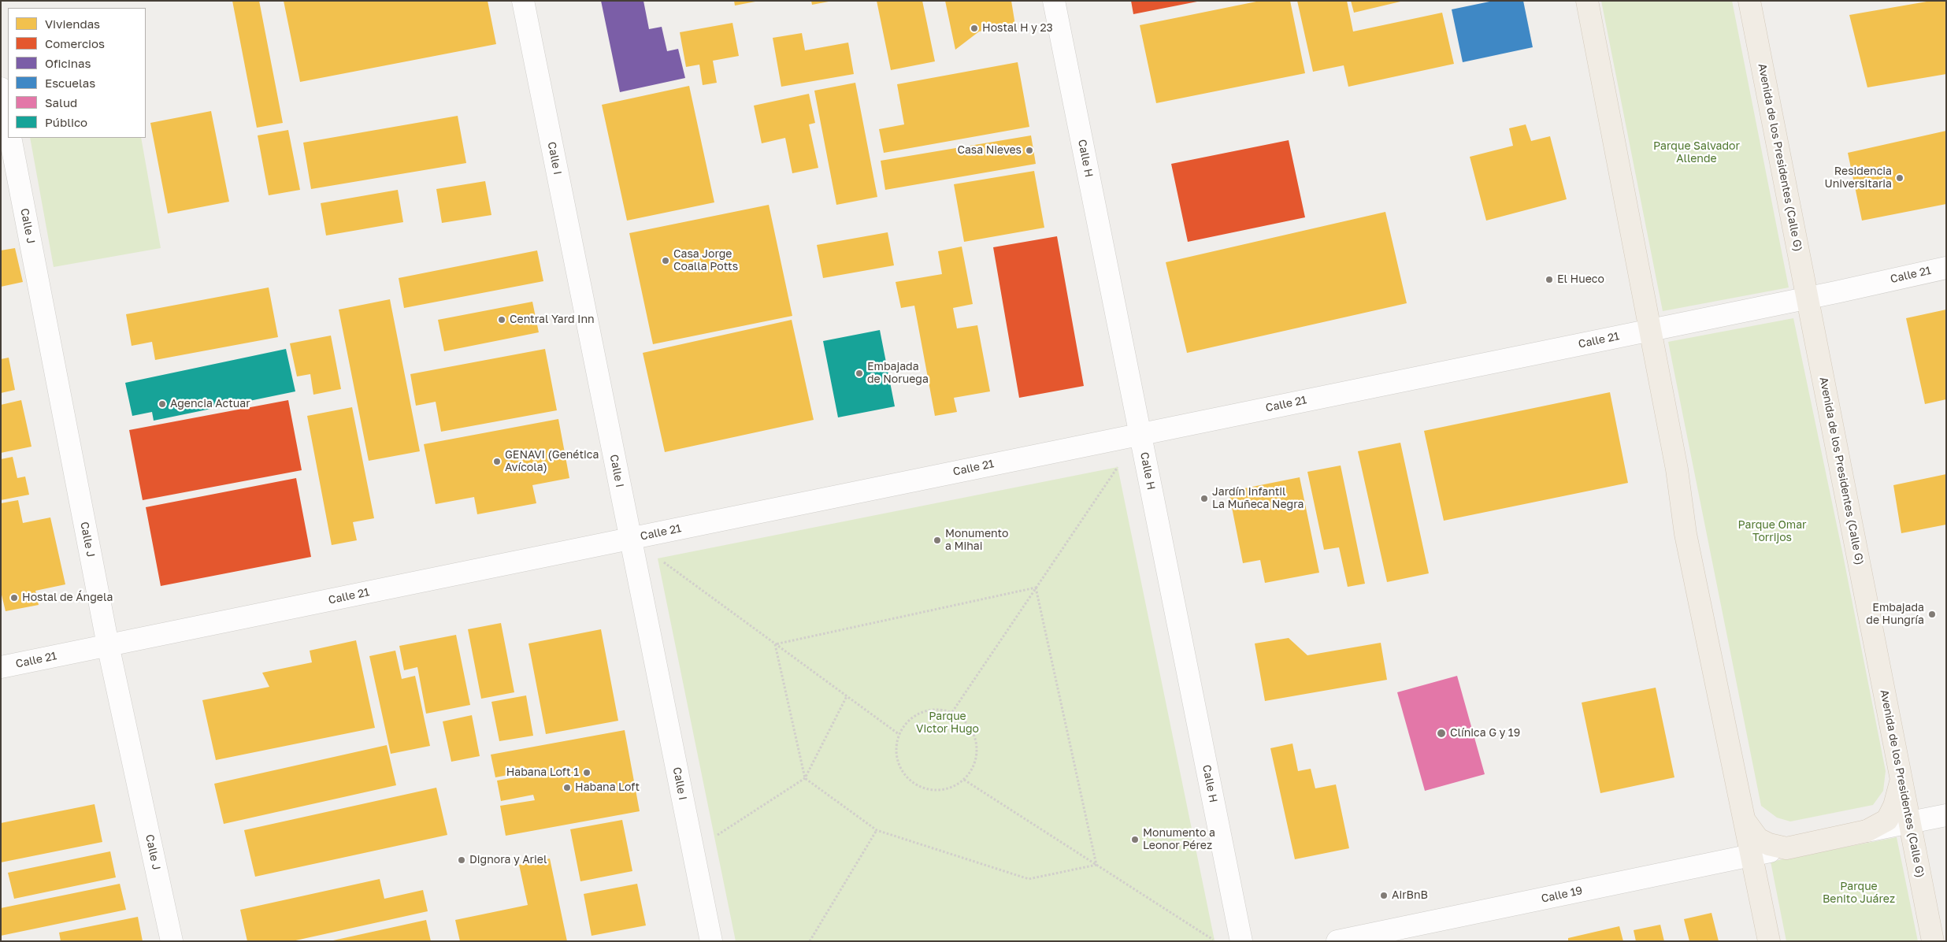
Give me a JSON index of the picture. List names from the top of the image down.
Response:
{
  "streets": {
    "main road": ["Avenida de los Presidentes (Calle G)"],
    "street": [
      "Calle I",
      "Calle H",
      "Calle J",
      "Calle 21",
      "Calle 19"
    ]
  },
  "crossings": [
    ["Avenida de los Presidentes (Calle G)", "Calle 21"],
    ["Calle I", "Calle 21"],
    ["Calle H", "Calle 21"],
    ["Calle J", "Calle 21"]
  ],
  "parks": [
    "Parque Salvador Allende",
    "Parque Omar Torrijos",
    "Parque Victor Hugo",
    "Parque Benito Juárez"
  ],
  "places": [
    "Hostal H y 23",
    "Casa Nieves",
    "Residencia Universitaria",
    "Casa Jorge Coalla Potts",
    "El Hueco",
    "Central Yard Inn",
    "Embajada de Noruega",
    "Agencia Actuar",
    "GENAVI (Genética Avícola)",
    "Jardín Infantil La Muñeca Negra",
    "Monumento a Mihai",
    "Hostal de Ángela",
    "Embajada de Hungría",
    "Clínica G y 19",
    "Habana Loft 1",
    "Habana Loft",
    "Monumento a Leonor Pérez",
    "Dignora y Ariel",
    "AirBnB"
  ],
  "legend": [
    "Viviendas",
    "Comercios",
    "Oficinas",
    "Escuelas",
    "Salud",
    "Público"
  ]
}
